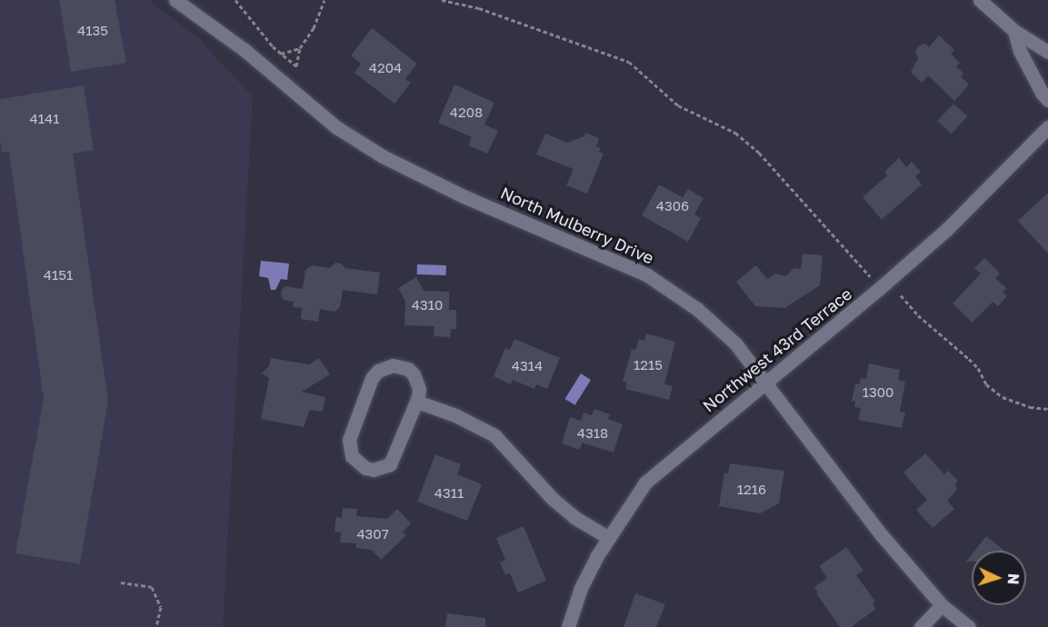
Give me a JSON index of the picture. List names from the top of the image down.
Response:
{
  "streets": {
    "street": ["North Mulberry Drive", "Northwest 43rd Terrace"]
  },
  "crossings": [
    ["North Mulberry Drive", "Northwest 43rd Terrace"]
  ],
  "house_numbers": [
    "4135",
    "4204",
    "4208",
    "4141",
    "4306",
    "4151",
    "4310",
    "1215",
    "4314",
    "1300",
    "4318",
    "1216",
    "4311",
    "4307"
  ],
  "north": "right"
}
